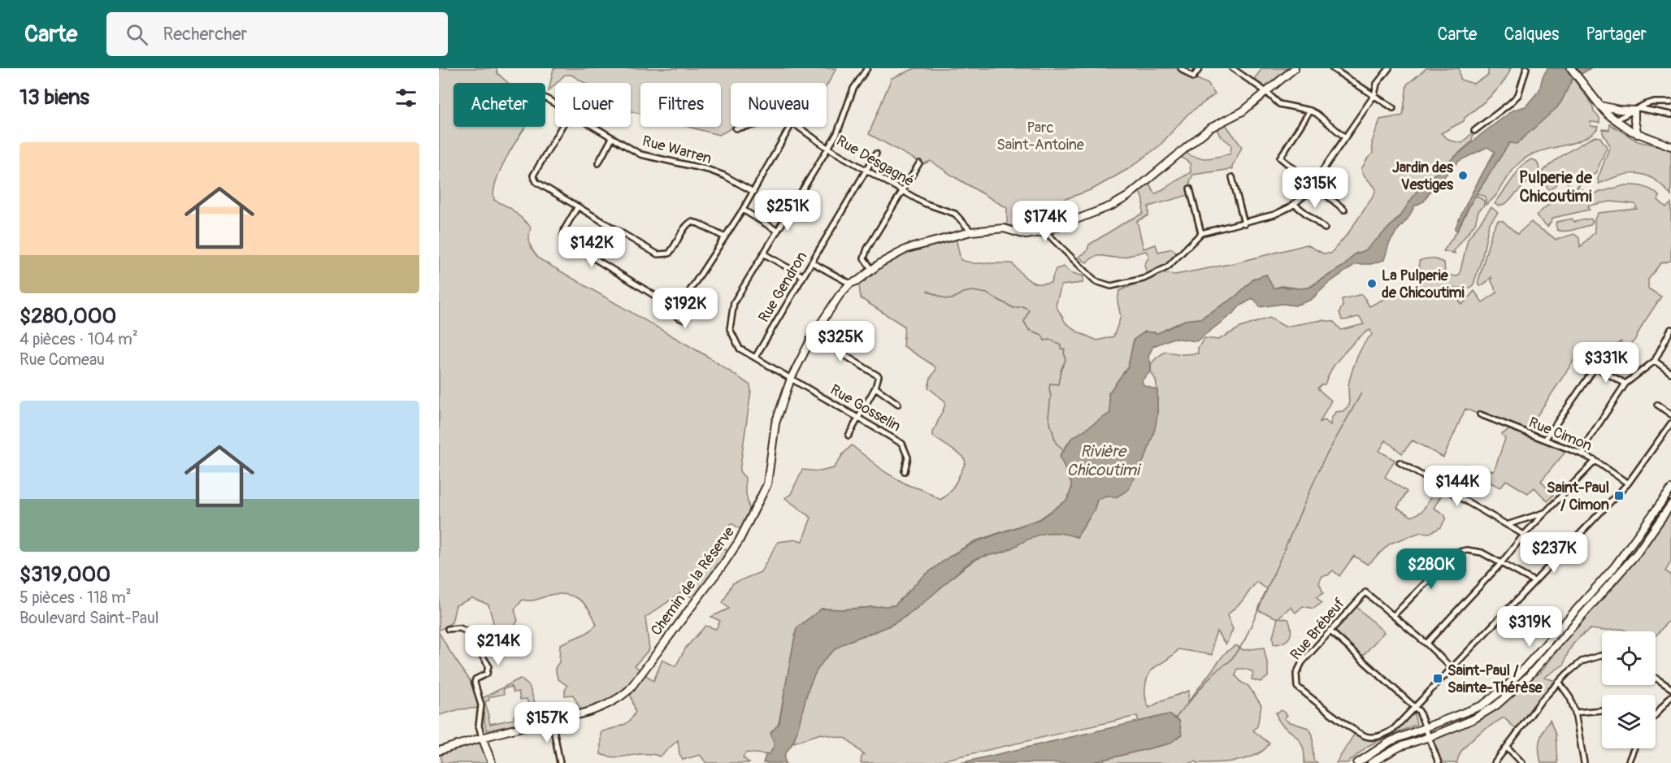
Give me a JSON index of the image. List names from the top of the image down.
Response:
{
  "streets": {
    "street": [
      "Rue Warren",
      "Rue Desgagné",
      "Rue Gendron",
      "Rue Gosselin",
      "Rue Cimon",
      "Chemin de la Réserve",
      "Rue Brébeuf"
    ]
  },
  "crossings": [
    ["Rue Desgagné", "Rue Gendron"],
    ["Rue Desgagné", "Rue Gosselin"],
    ["Rue Desgagné", "Chemin de la Réserve"],
    ["Rue Gendron", "Rue Gosselin"],
    ["Rue Gosselin", "Chemin de la Réserve"]
  ],
  "districts": ["Pulperie de Chicoutimi"],
  "water": ["Rivière Chicoutimi"],
  "parks": ["Parc Saint-Antoine"],
  "places": {
    "other": ["Jardin des Vestiges", "La Pulperie de Chicoutimi"],
    "transit": ["Saint-Paul / Cimon", "Saint-Paul / Sainte-Thérèse"]
  },
  "page": {
    "header": "Carte",
    "search": "Rechercher",
    "nav": ["Carte", "Calques", "Partager"],
    "heading": "13 biens",
    "chip": [
      "Acheter",
      "Louer",
      "Filtres",
      "Nouveau"
    ],
    "list": [
      {
        "name": "$280,000",
        "note": "4 pièces · 104 m² · Rue Comeau"
      },
      {
        "name": "$319,000",
        "note": "5 pièces · 118 m² · Boulevard Saint-Paul"
      }
    ],
    "price": [
      "$315K",
      "$251K",
      "$174K",
      "$142K",
      "$192K",
      "$325K",
      "$331K",
      "$144K",
      "$237K",
      "$280K",
      "$319K",
      "$214K",
      "$157K"
    ]
  }
}
